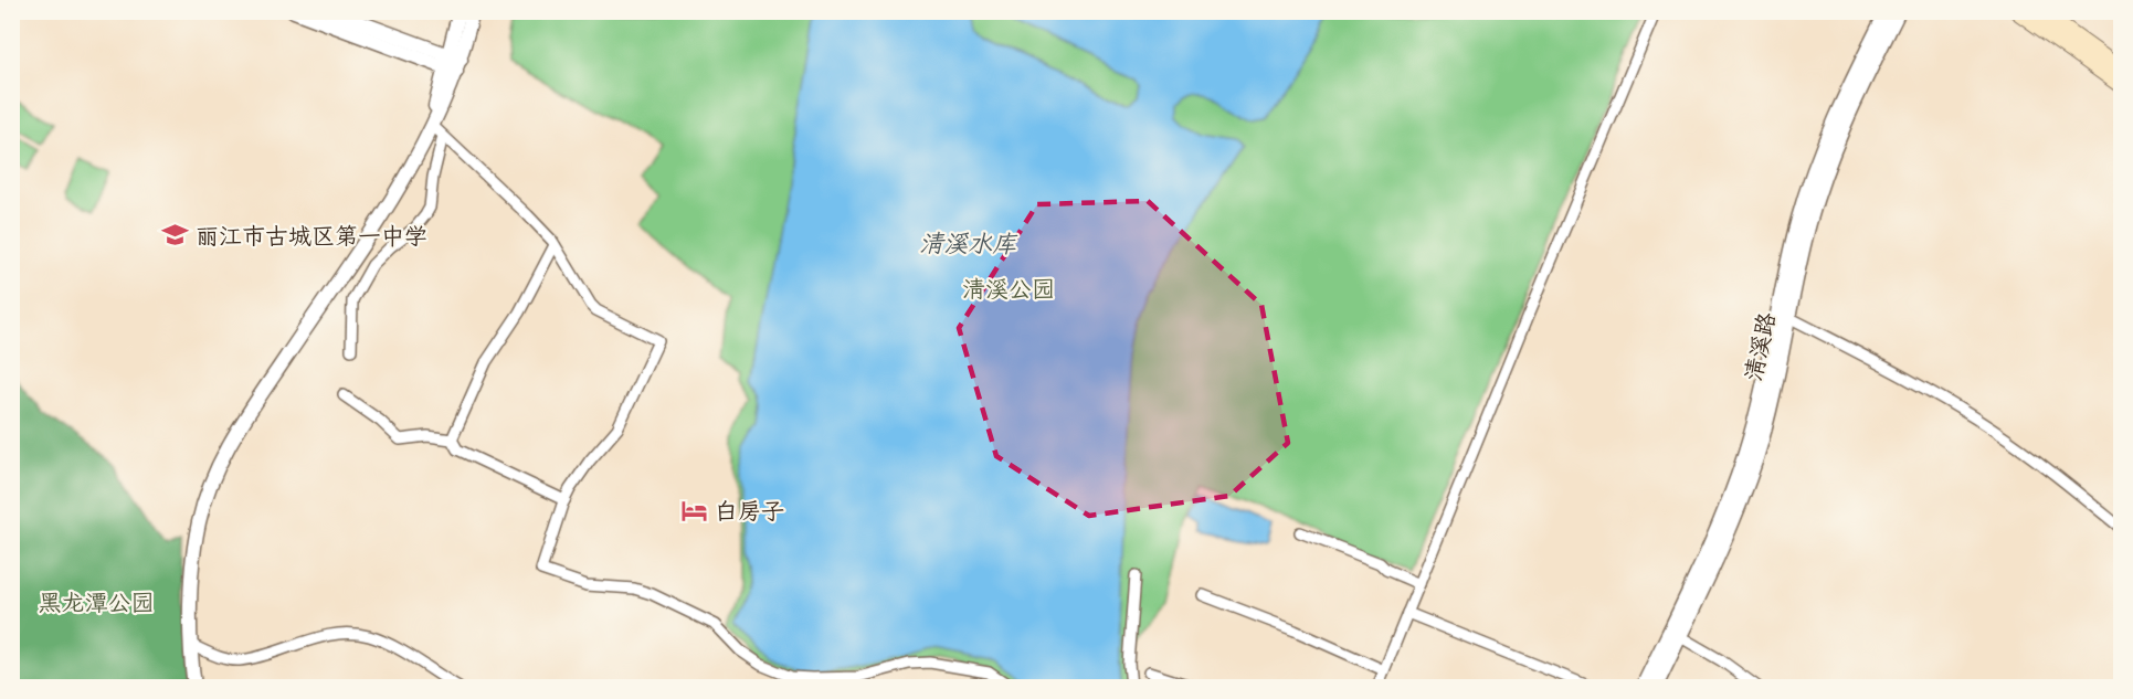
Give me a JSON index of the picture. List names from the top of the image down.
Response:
{
  "streets": {
    "street": ["清溪路"]
  },
  "water": ["清溪水库"],
  "parks": ["清溪公园", "黑龙潭公园"],
  "places": {
    "school or university": ["丽江市古城区第一中学"],
    "hotel": ["白房子"]
  }
}
